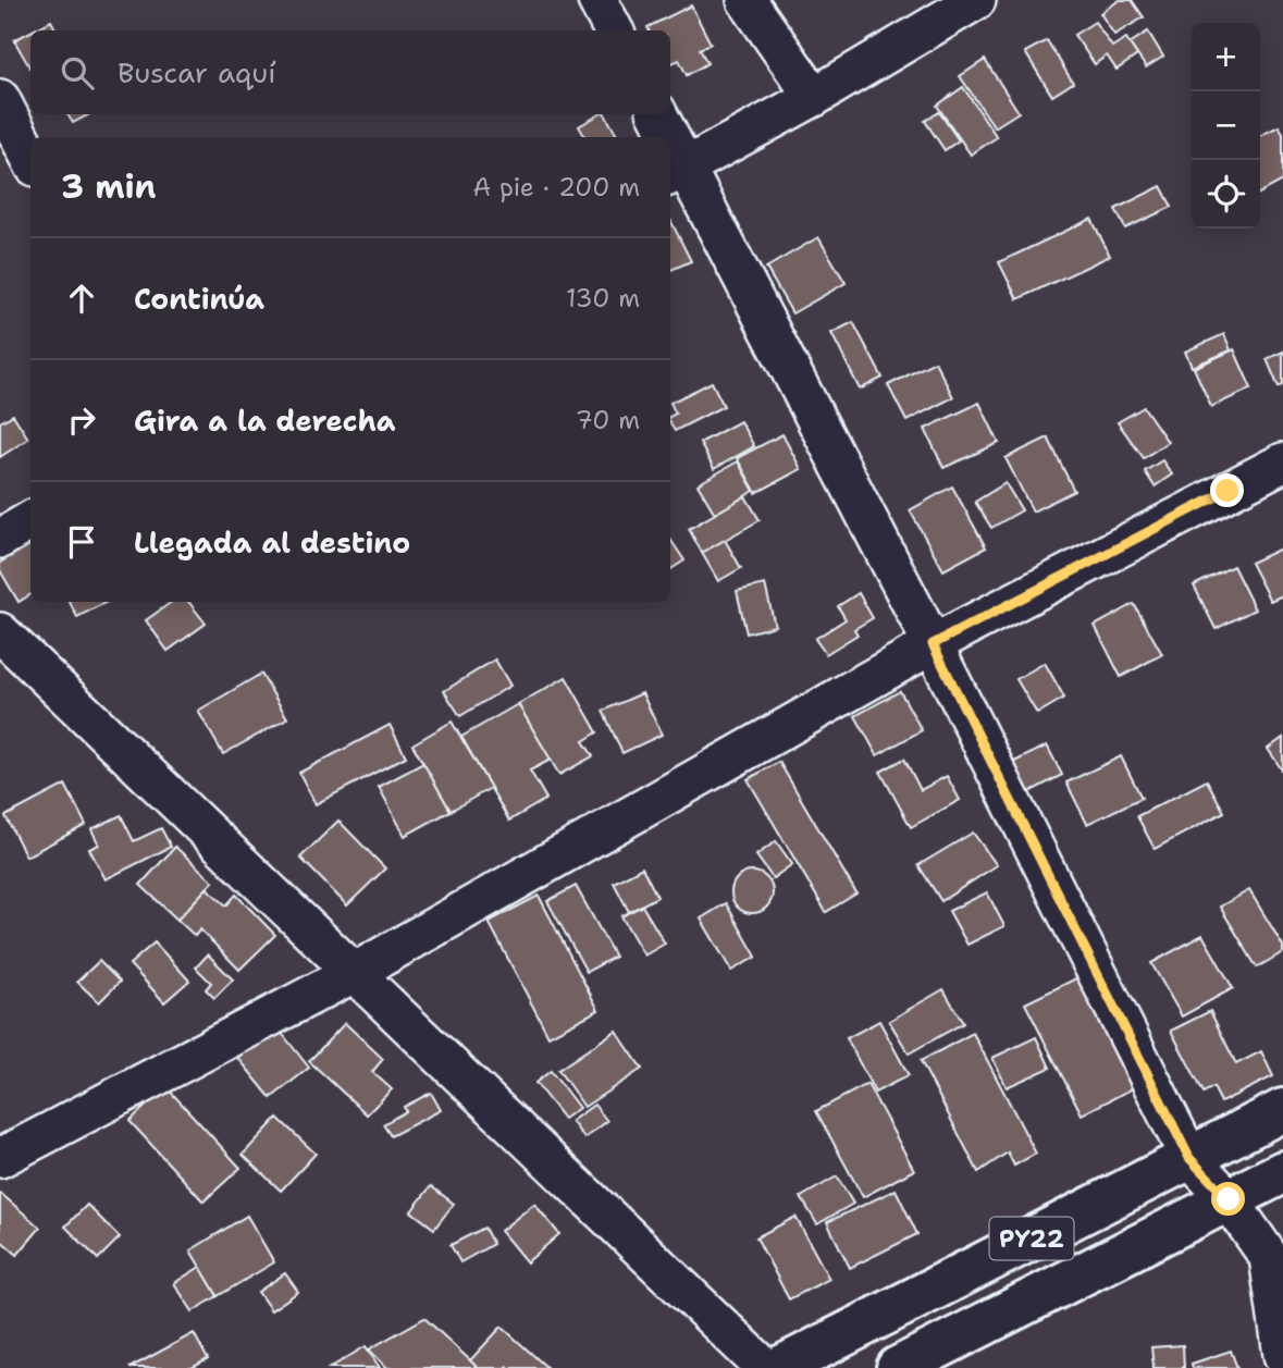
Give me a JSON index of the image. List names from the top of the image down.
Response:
{
  "streets": {
    "highway": ["PY22"]
  },
  "page": {
    "map_buttons": ["+", "−"],
    "search": "Buscar aquí",
    "heading": ["3 min", "A pie · 200 m"],
    "list": [
      ["Continúa", "130 m"],
      ["Gira a la derecha", "70 m"],
      "Llegada al destino"
    ]
  }
}
